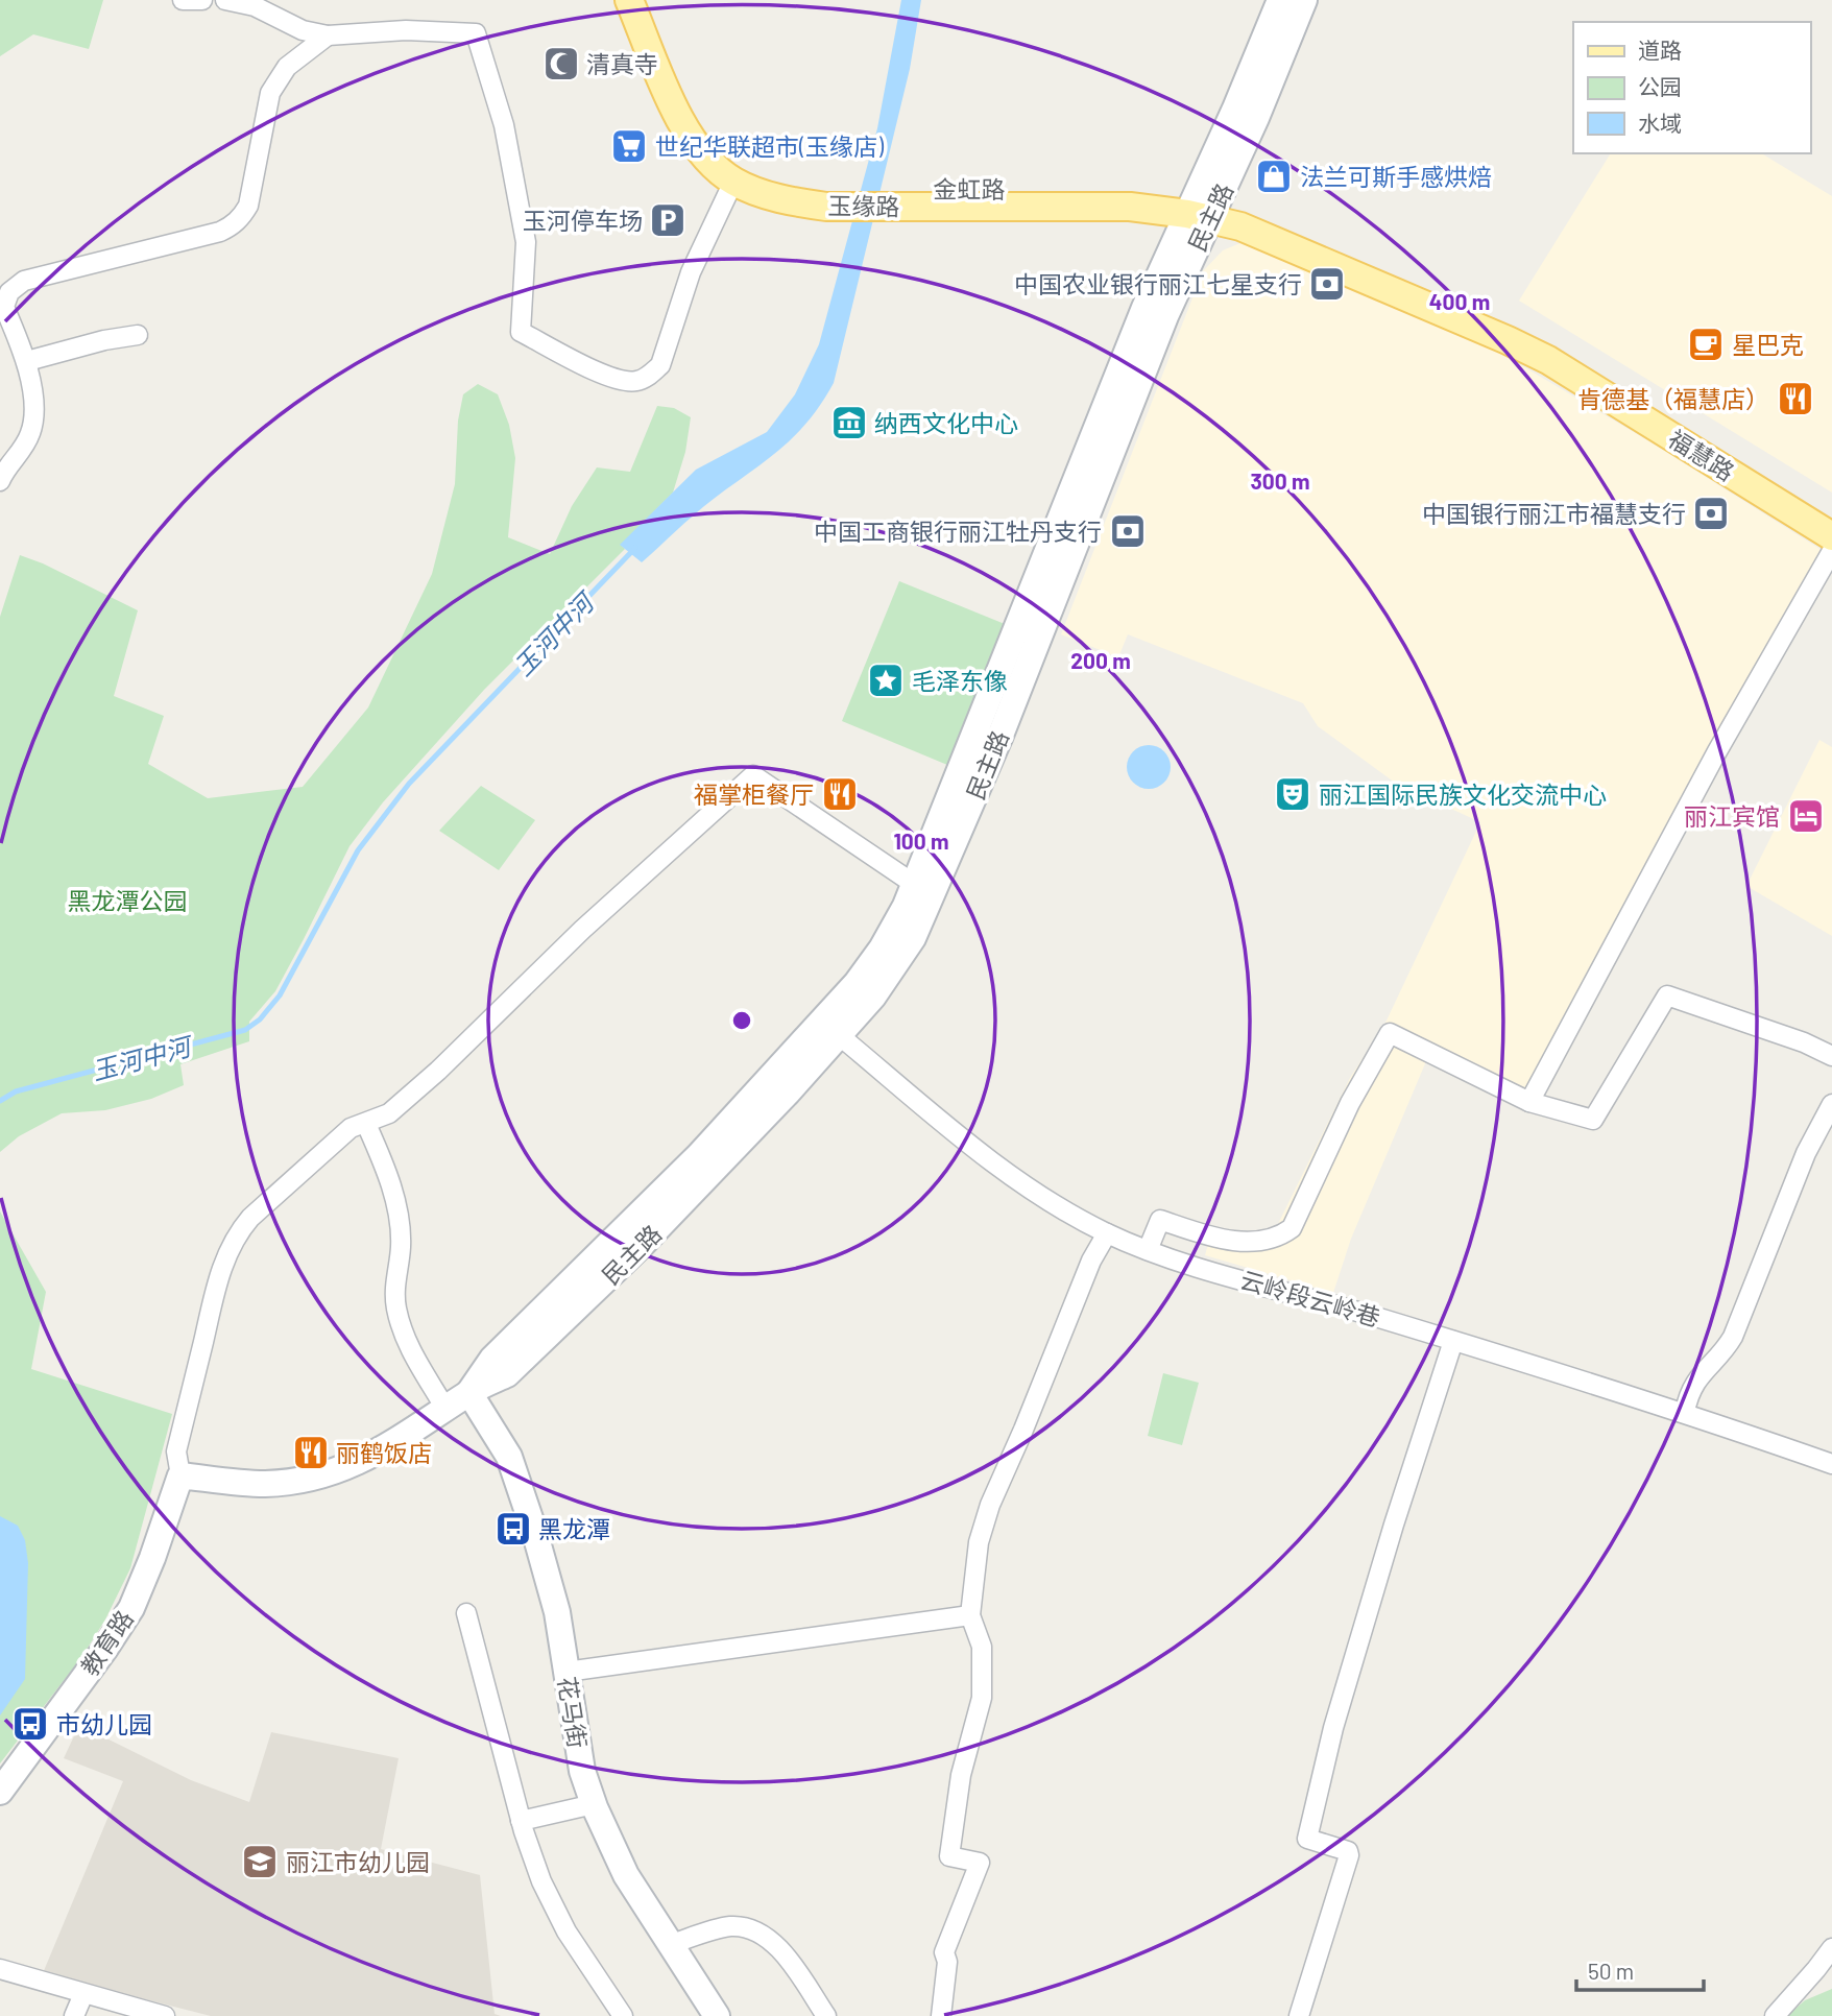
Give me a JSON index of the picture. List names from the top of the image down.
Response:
{
  "streets": {
    "main road": [
      "金虹路",
      "玉缘路",
      "民主路",
      "福慧路",
      "教育路",
      "花马街"
    ],
    "street": ["云岭段云岭巷"]
  },
  "crossings": [
    ["金虹路", "玉缘路"],
    ["金虹路", "民主路"],
    ["金虹路", "福慧路"],
    ["民主路", "福慧路"],
    ["民主路", "云岭段云岭巷"],
    ["民主路", "教育路"],
    ["民主路", "花马街"]
  ],
  "water": ["玉河中河"],
  "parks": ["黑龙潭公园"],
  "places": {
    "mosque": ["清真寺"],
    "supermarket": ["世纪华联超市(玉缘店)"],
    "shop": ["法兰可斯手感烘焙"],
    "parking": ["玉河停车场"],
    "bank": ["中国农业银行丽江七星支行", "中国银行丽江市福慧支行", "中国工商银行丽江牡丹支行"],
    "cafe": ["星巴克"],
    "restaurant": ["肯德基（福慧店）", "福掌柜餐厅", "丽鹤饭店"],
    "museum": ["纳西文化中心"],
    "place": ["毛泽东像"],
    "theatre": ["丽江国际民族文化交流中心"],
    "hotel": ["丽江宾馆"],
    "bus stop": ["黑龙潭", "市幼儿园"],
    "school or university": ["丽江市幼儿园"]
  },
  "legend": ["道路", "公园", "水域"],
  "scale_bar": "50 m",
  "rings": [
    "400 m",
    "300 m",
    "200 m",
    "100 m"
  ]
}
